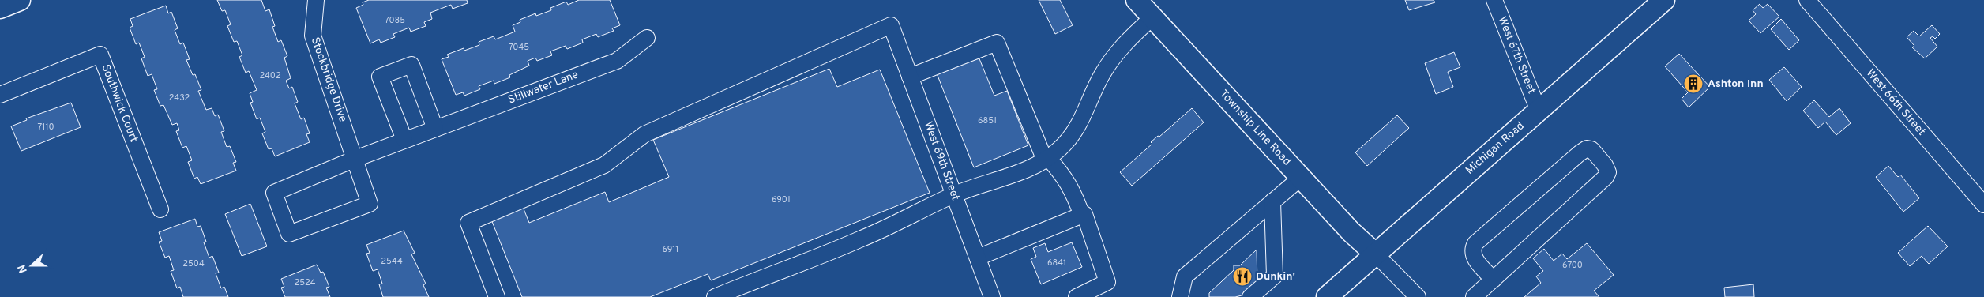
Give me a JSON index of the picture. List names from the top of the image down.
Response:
{
  "streets": {
    "main road": ["Township Line Road", "Michigan Road"],
    "street": [
      "West 67th Street",
      "Stockbridge Drive",
      "Stillwater Lane",
      "West 66th Street",
      "Southwick Court",
      "West 69th Street"
    ]
  },
  "crossings": [
    ["West 67th Street", "Michigan Road"],
    ["Stockbridge Drive", "Stillwater Lane"],
    ["Township Line Road", "Michigan Road"]
  ],
  "places": {
    "building": ["Ashton Inn"],
    "restaurant": ["Dunkin'"]
  },
  "house_numbers": [
    "7085",
    "7045",
    "2402",
    "2432",
    "6851",
    "7110",
    "6901",
    "6911",
    "2544",
    "6841",
    "2504",
    "6700",
    "2524"
  ],
  "north": "left"
}
